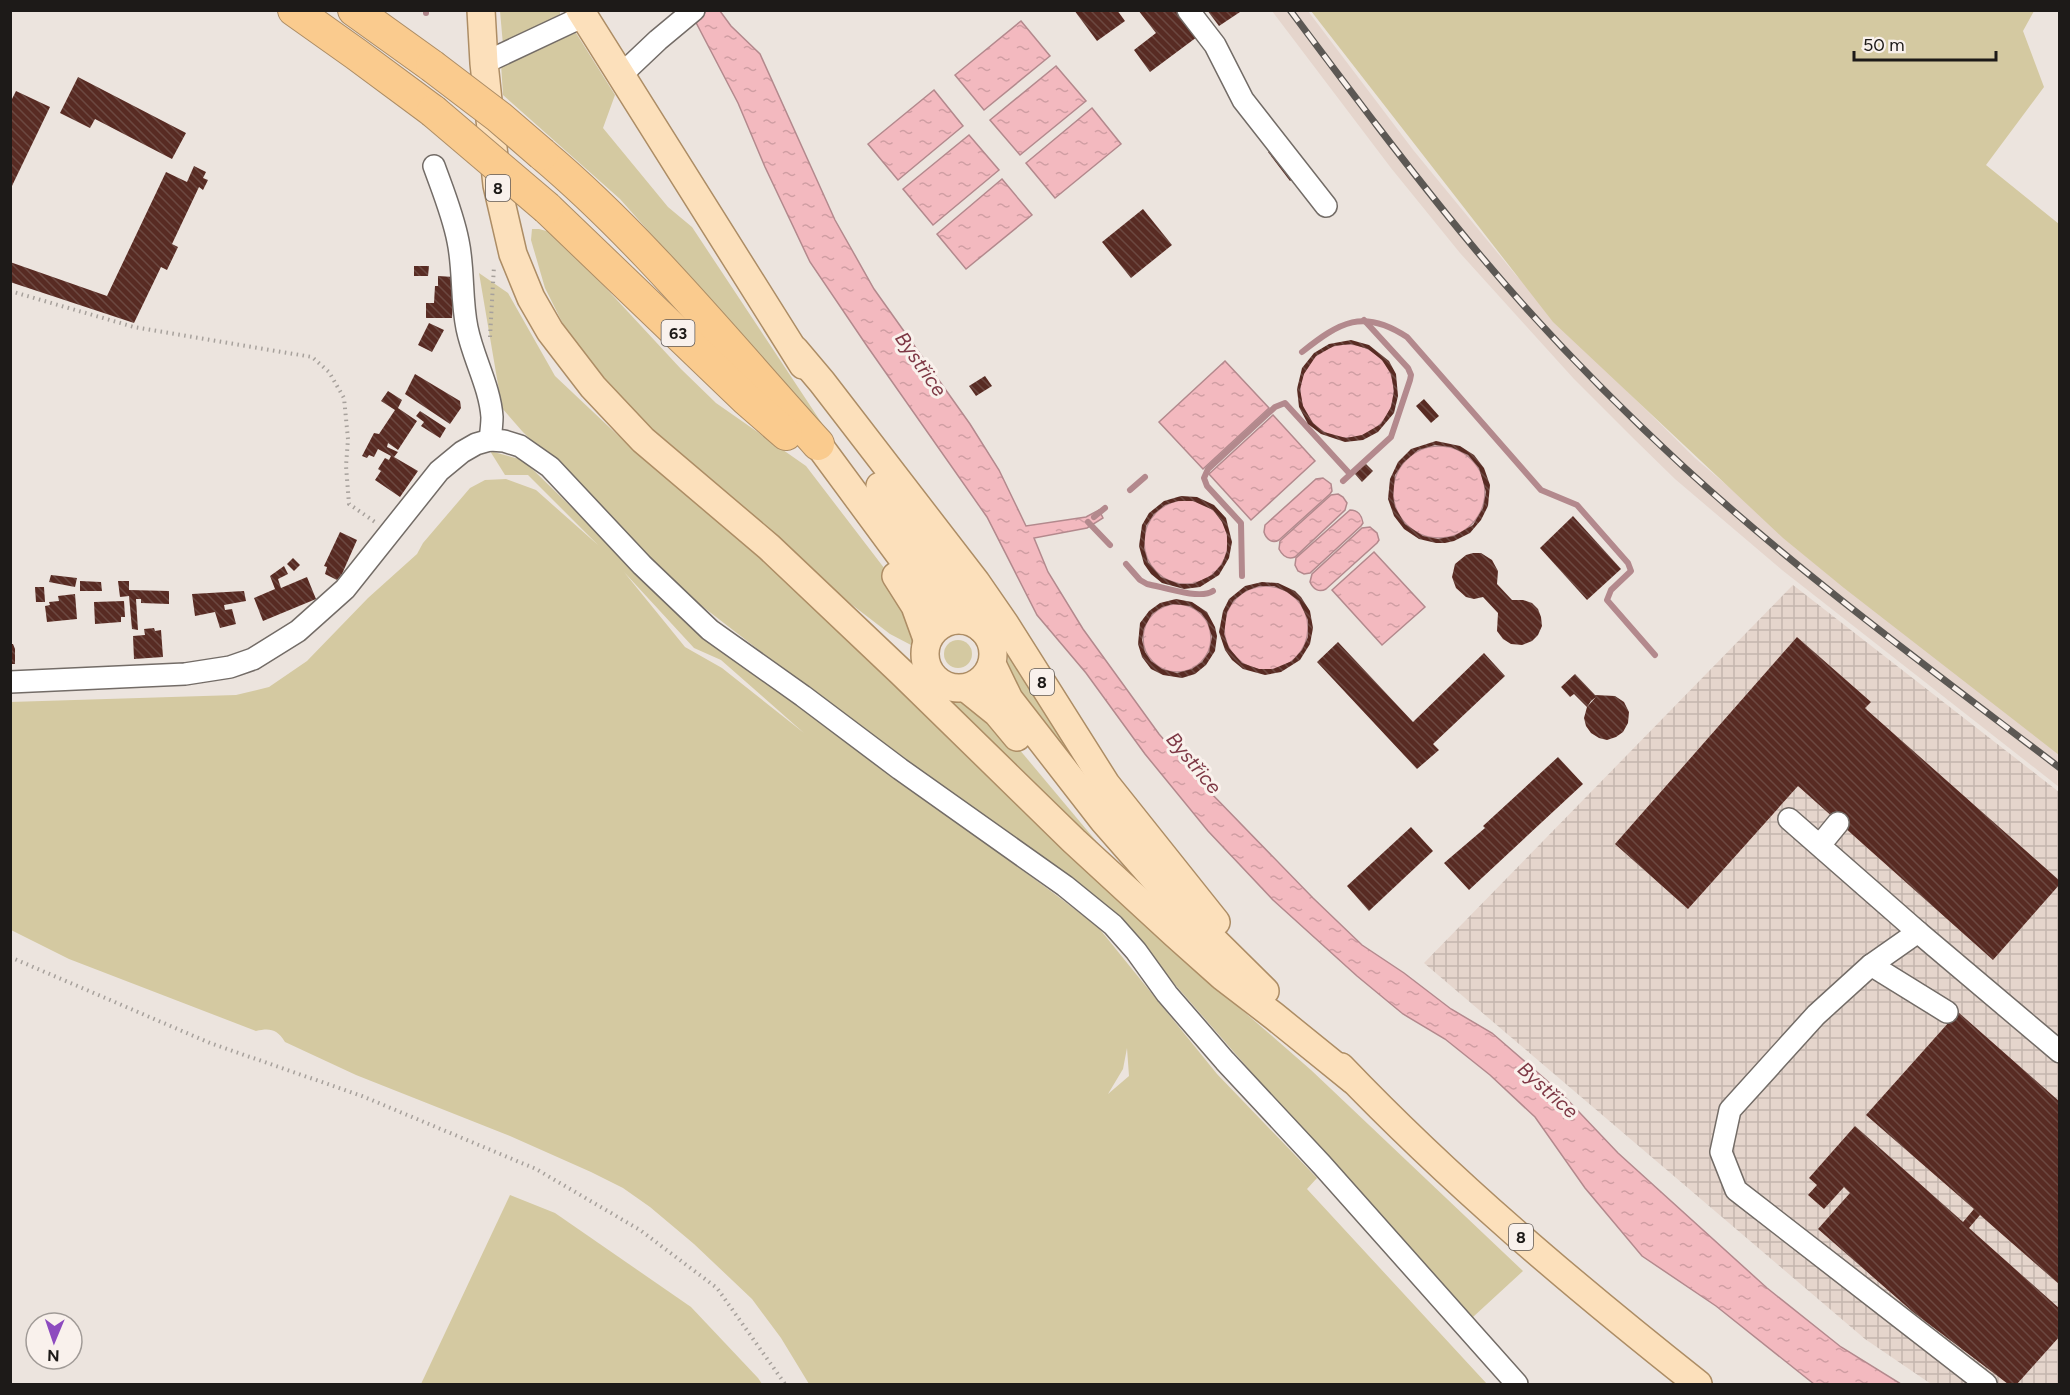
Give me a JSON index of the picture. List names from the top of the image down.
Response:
{
  "streets": {
    "highway": ["63"],
    "main road": ["8"]
  },
  "water": ["Bystřice"],
  "scale_bar": "50 m",
  "north": "bottom"
}
